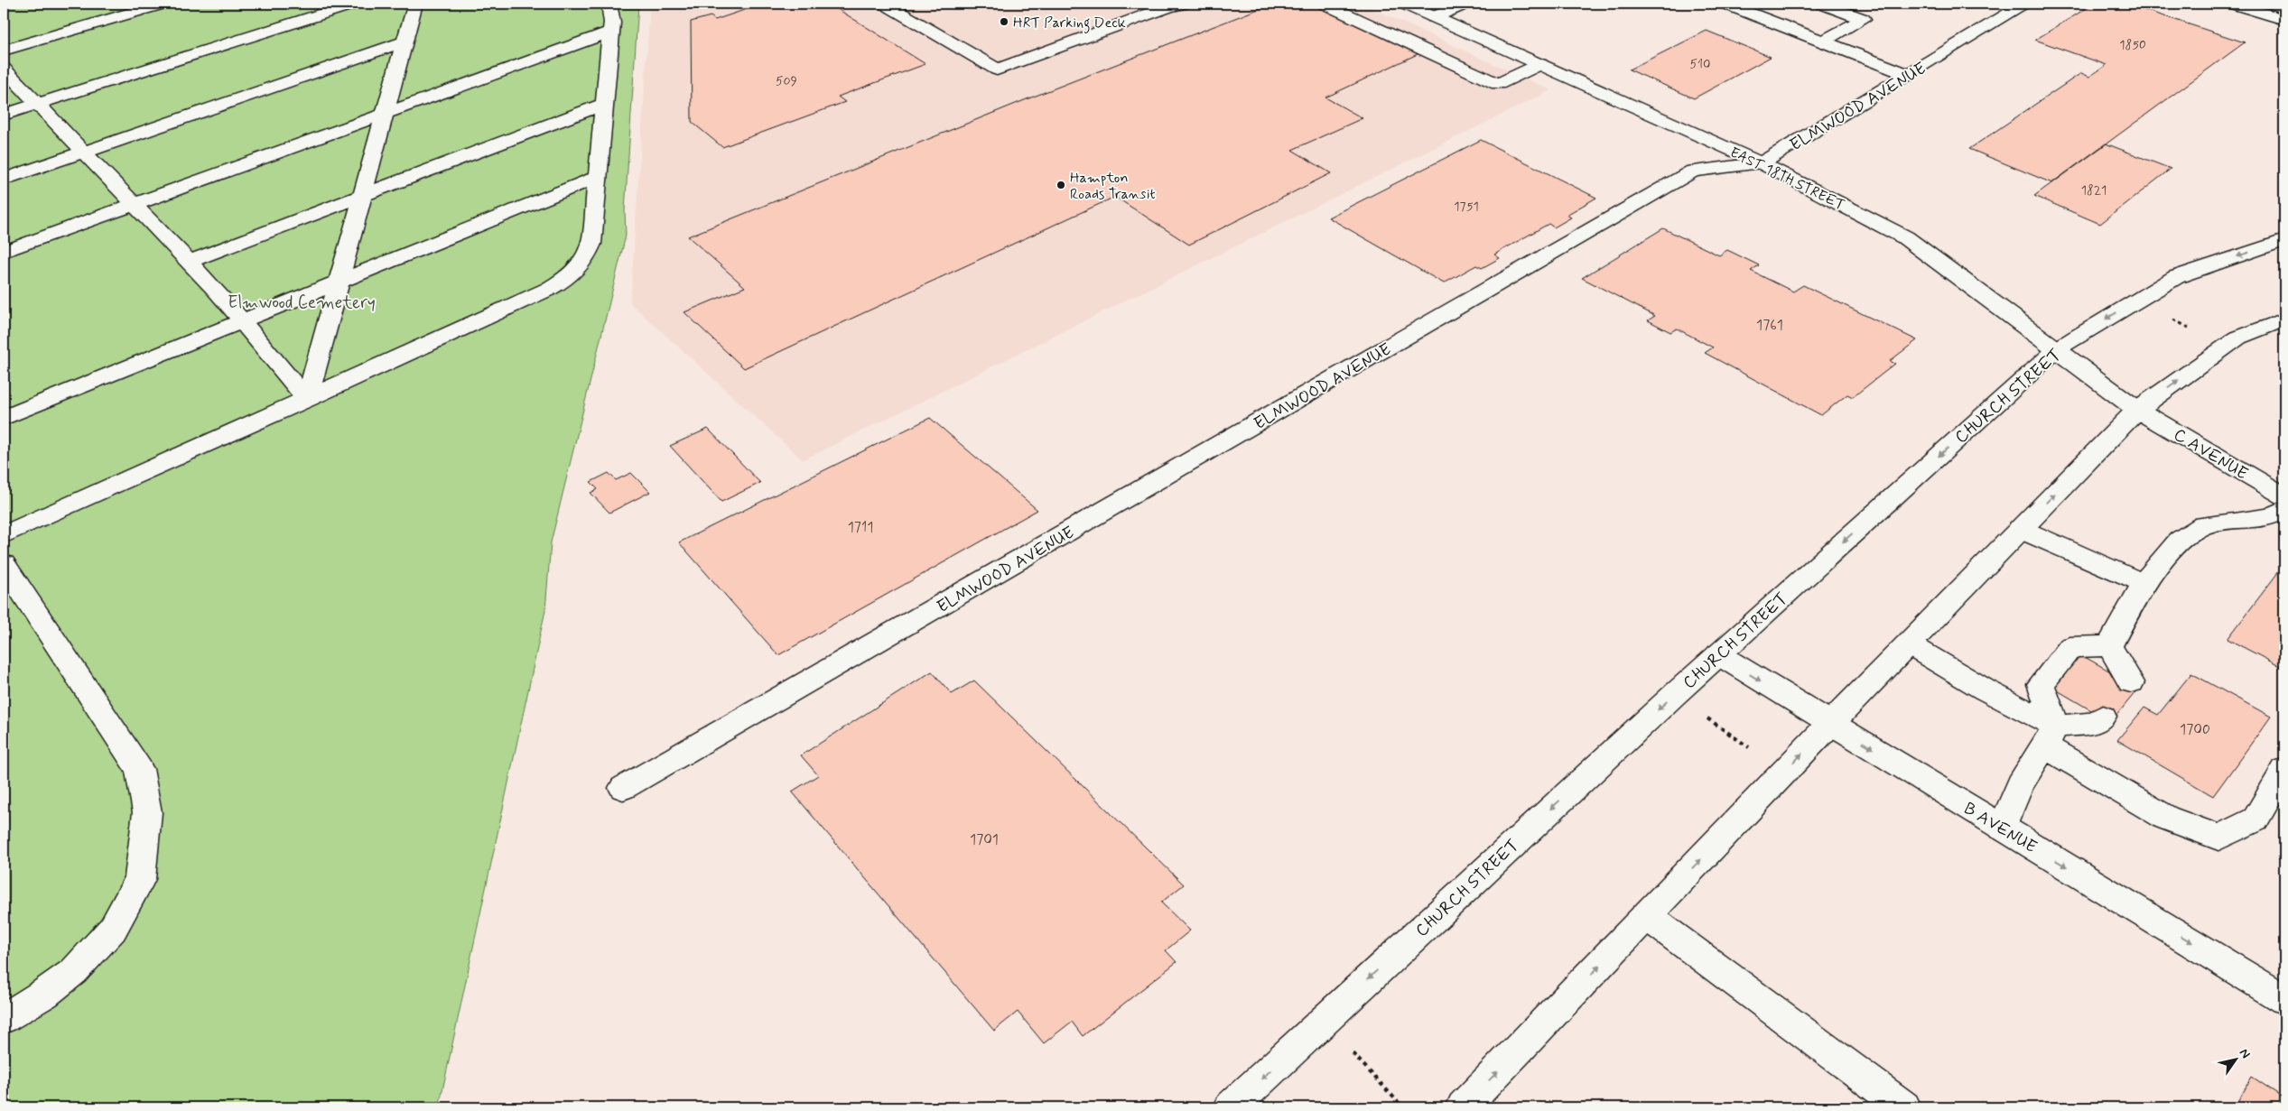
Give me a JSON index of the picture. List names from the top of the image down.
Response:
{
  "streets": {
    "street": [
      "ELMWOOD AVENUE",
      "EAST 18TH STREET",
      "CHURCH STREET",
      "C AVENUE",
      "B AVENUE"
    ]
  },
  "crossings": [
    ["ELMWOOD AVENUE", "EAST 18TH STREET"],
    ["EAST 18TH STREET", "CHURCH STREET"],
    ["EAST 18TH STREET", "C AVENUE"],
    ["CHURCH STREET", "B AVENUE"]
  ],
  "one_way": ["B AVENUE"],
  "parks": ["Elmwood Cemetery"],
  "places": ["HRT Parking Deck", "Hampton Roads Transit"],
  "house_numbers": [
    "1850",
    "510",
    "509",
    "1821",
    "1751",
    "1761",
    "1711",
    "1700",
    "1701"
  ],
  "north": "top right"
}
